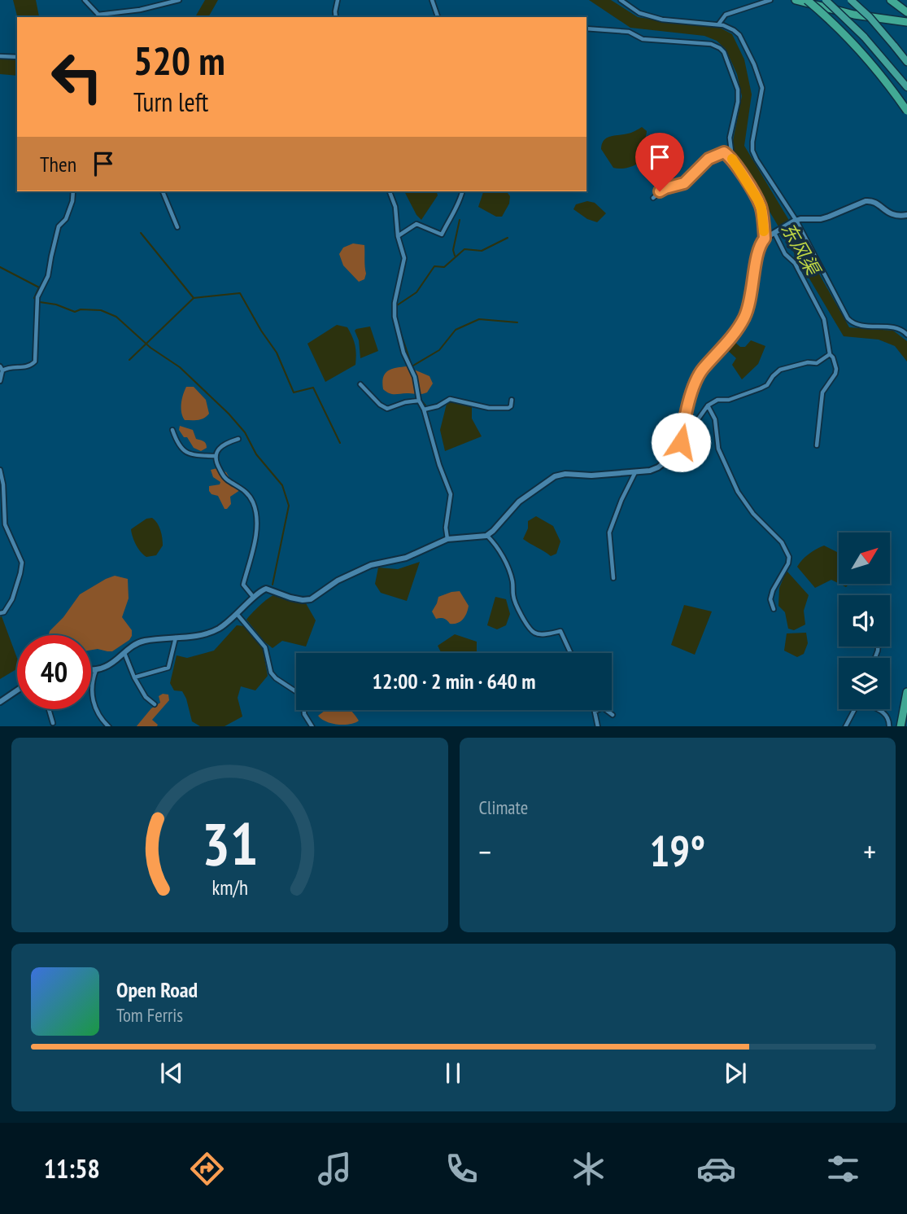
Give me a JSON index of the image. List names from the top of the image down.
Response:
{
  "water": ["东风渠"],
  "north": "top right",
  "page": {
    "turn": ["520 m", "Turn left"],
    "then": "Then",
    "limit": "40",
    "trip": "12:00 · 2 min · 640 m",
    "tile": "Climate",
    "heat": ["−", "19°", "+"],
    "song": ["Open Road", "Tom Ferris"],
    "tabs": "11:58",
    "gauge": ["31", "km/h"]
  }
}
